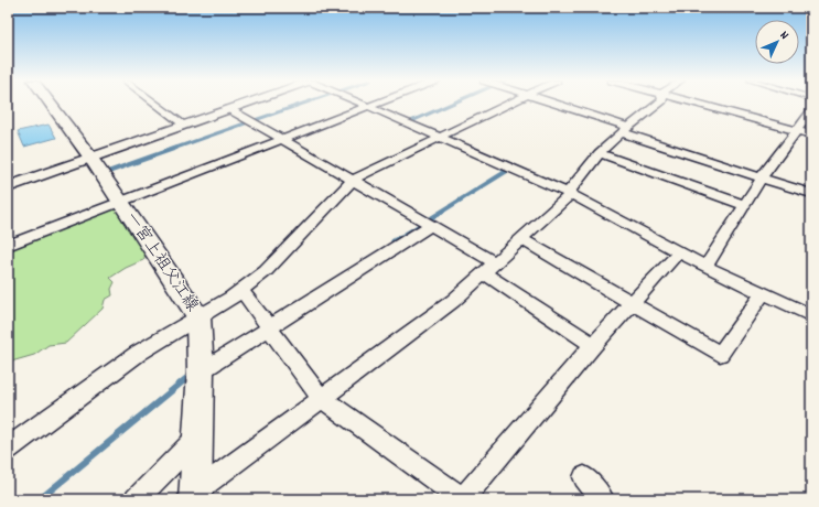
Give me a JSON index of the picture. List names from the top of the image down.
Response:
{
  "streets": {
    "main road": ["一宮上祖父江線"]
  },
  "north": "top right"
}
